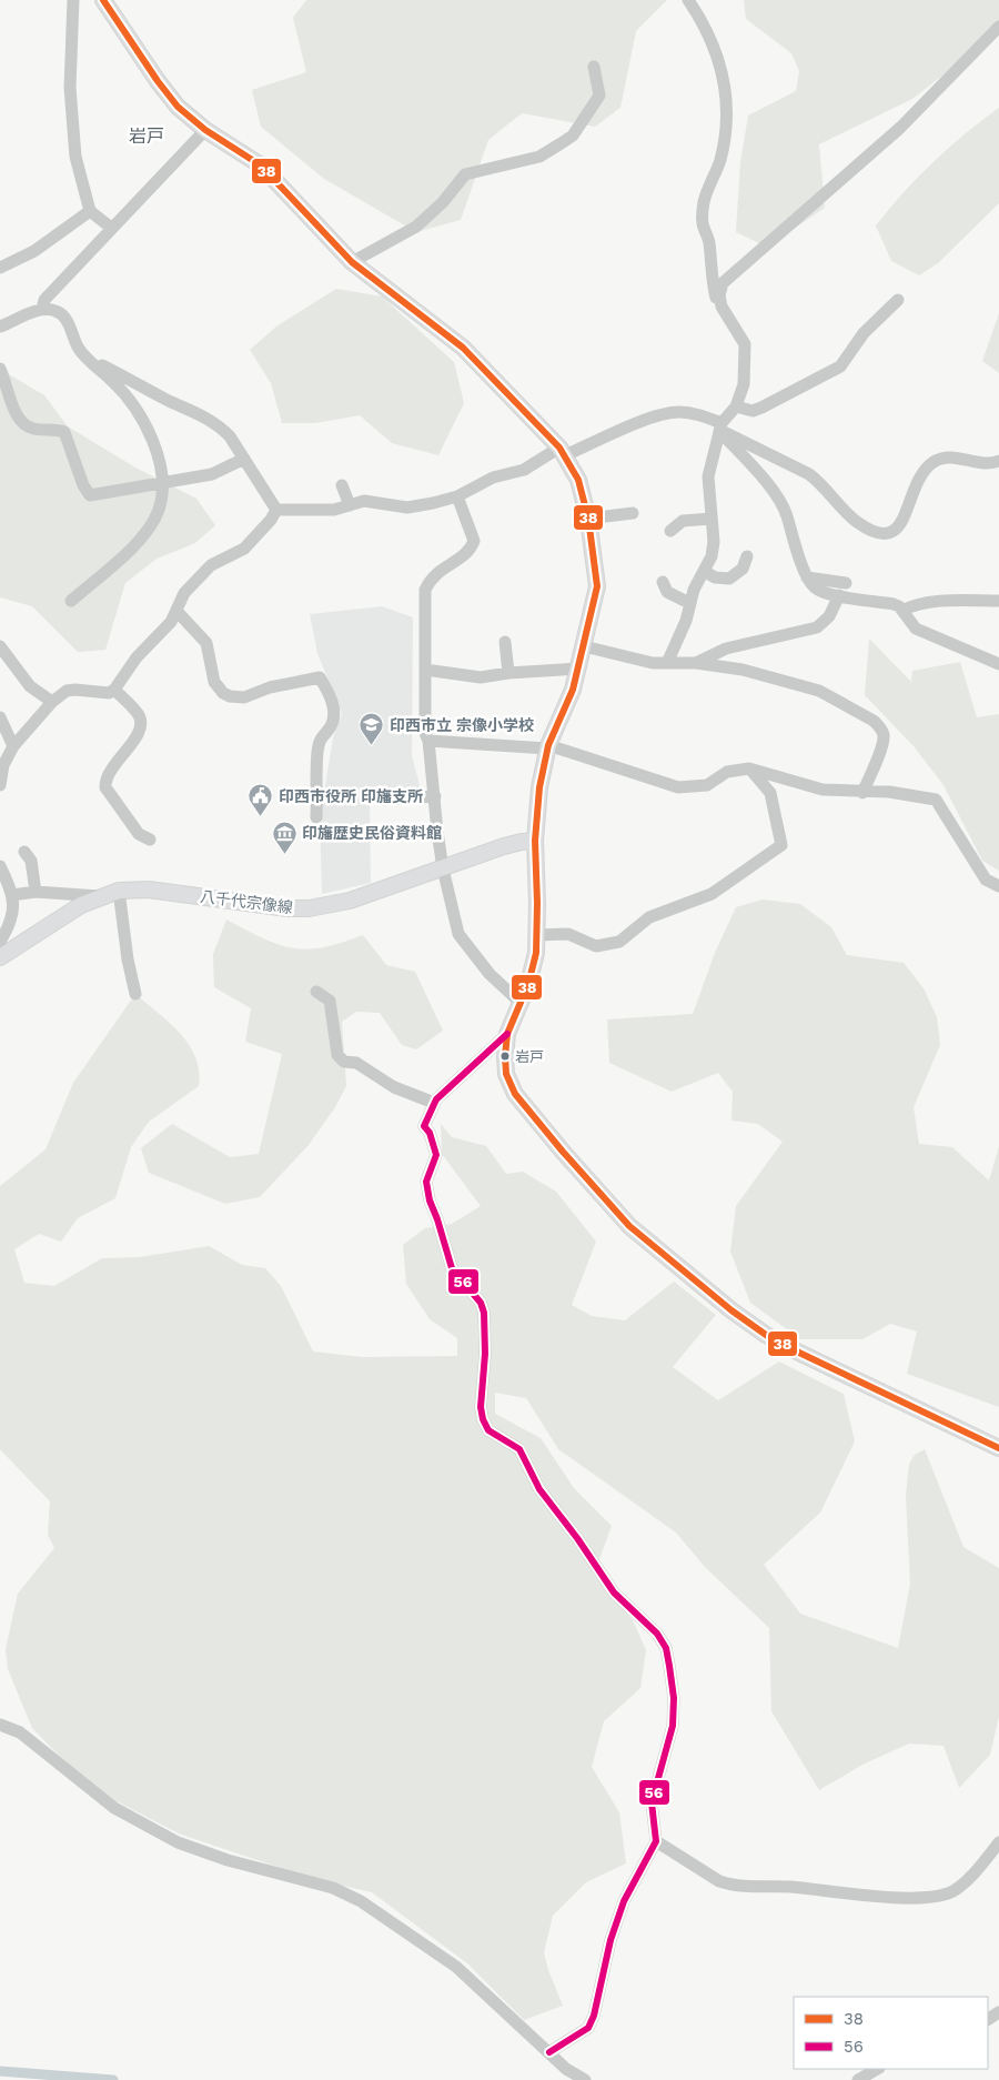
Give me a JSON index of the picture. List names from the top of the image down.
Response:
{
  "streets": {
    "main road": ["八千代宗像線"]
  },
  "districts": ["岩戸"],
  "places": {
    "school or university": ["印西市立 宗像小学校"],
    "public building": ["印西市役所 印旛支所"],
    "museum": ["印旛歴史民俗資料館"],
    "other": ["岩戸"]
  },
  "lines": ["transit line 38", "transit line 56"],
  "legend": ["38", "56"]
}
